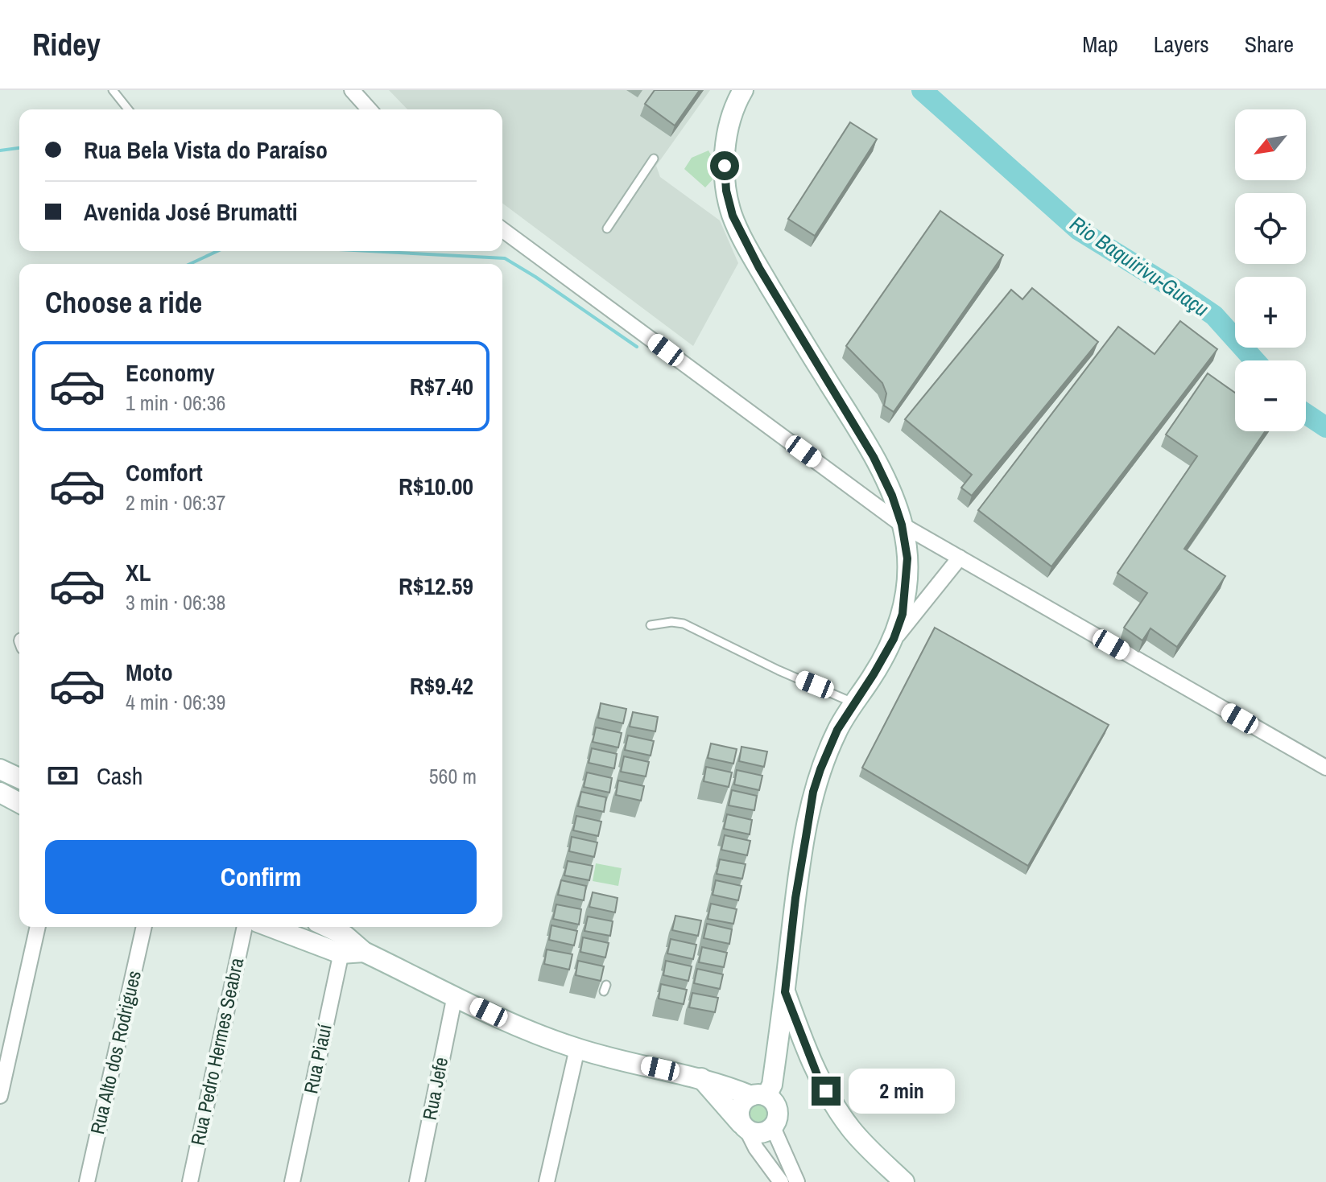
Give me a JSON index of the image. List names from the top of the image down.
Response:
{
  "streets": {
    "street": [
      "Rua Pedro Hermes Seabra",
      "Rua Alto dos Rodrigues",
      "Rua Piauí",
      "Rua Jefe"
    ]
  },
  "water": ["Rio Baquirivu-Guaçu"],
  "north": "bottom left",
  "page": {
    "header": "Ridey",
    "nav": ["Map", "Layers", "Share"],
    "map_buttons": ["+", "−"],
    "banner": ["Rua Bela Vista do Paraíso", "Avenida José Brumatti"],
    "heading": "Choose a ride",
    "list": [
      {
        "name": "Economy",
        "note": "1 min · 06:36",
        "value": "R$7.40"
      },
      {
        "name": "Comfort",
        "note": "2 min · 06:37",
        "value": "R$10.00"
      },
      {
        "name": "XL",
        "note": "3 min · 06:38",
        "value": "R$12.59"
      },
      {
        "name": "Moto",
        "note": "4 min · 06:39",
        "value": "R$9.42"
      }
    ],
    "pay": ["Cash", "560 m"],
    "buttons": "Confirm",
    "bubble": "2 min"
  }
}
